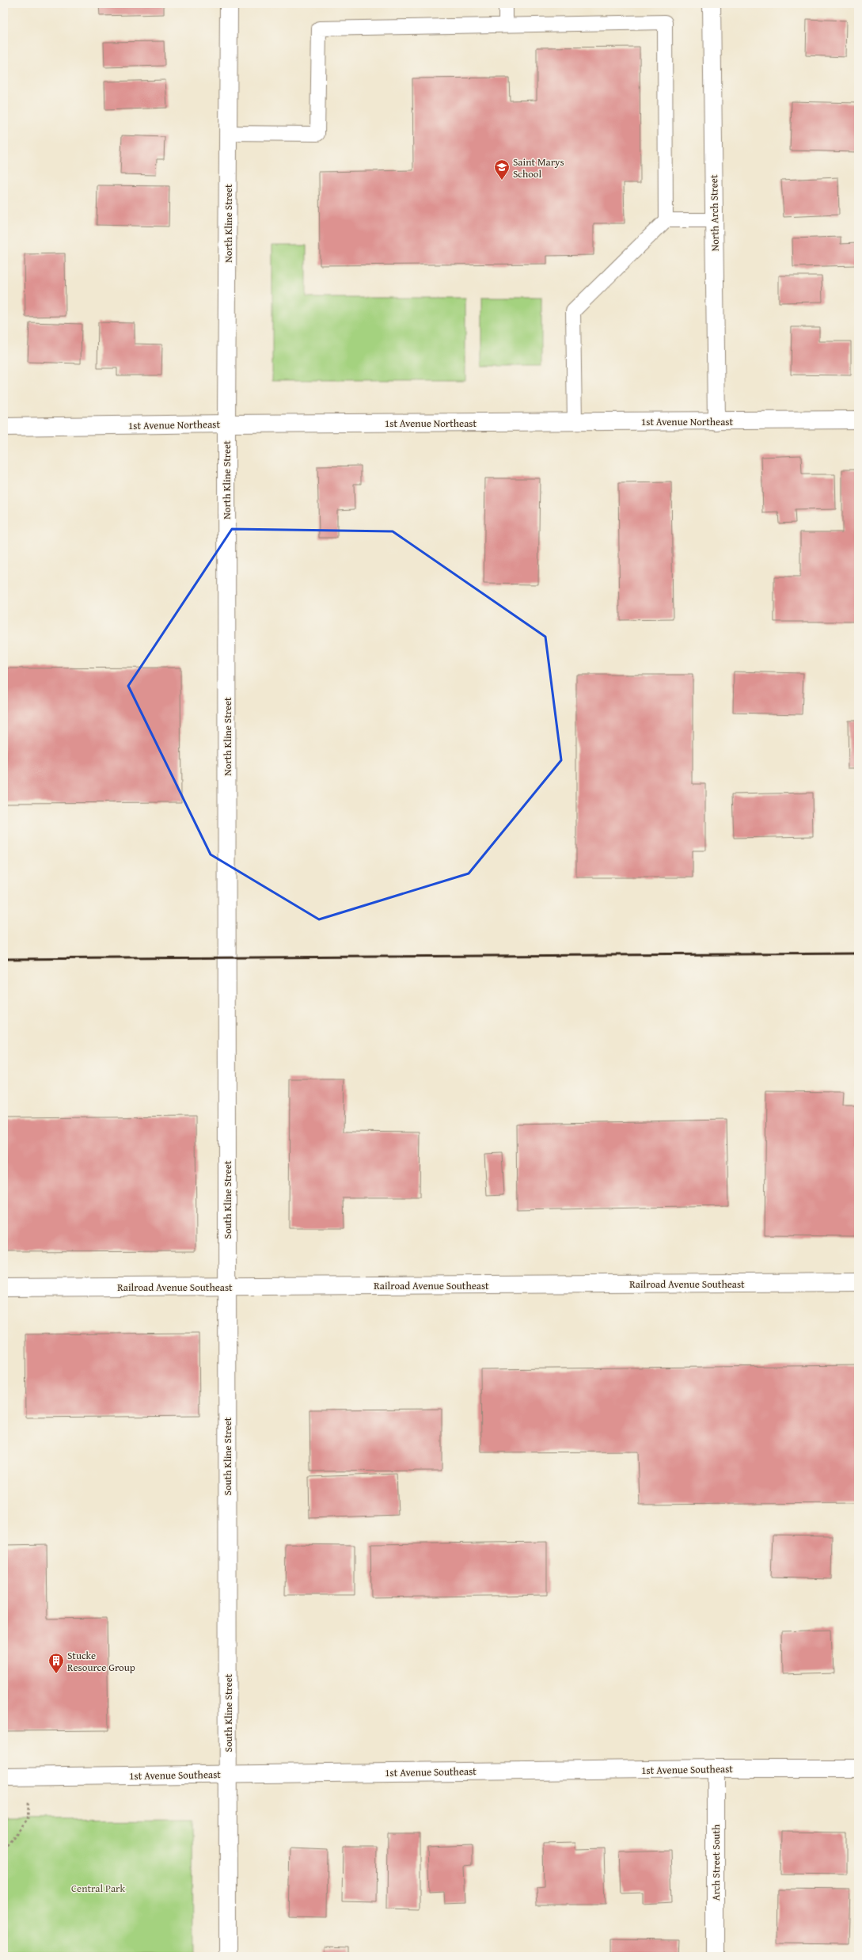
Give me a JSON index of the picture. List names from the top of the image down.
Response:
{
  "streets": {
    "street": [
      "North Arch Street",
      "North Kline Street",
      "1st Avenue Northeast",
      "South Kline Street",
      "Railroad Avenue Southeast",
      "1st Avenue Southeast",
      "Arch Street South"
    ]
  },
  "crossings": [
    ["North Arch Street", "1st Avenue Northeast"],
    ["North Kline Street", "1st Avenue Northeast"],
    ["North Kline Street", "South Kline Street"],
    ["South Kline Street", "Railroad Avenue Southeast"],
    ["South Kline Street", "1st Avenue Southeast"],
    ["1st Avenue Southeast", "Arch Street South"]
  ],
  "parks": ["Central Park"],
  "places": {
    "school or university": ["Saint Marys School"],
    "building": ["Stucke Resource Group"]
  }
}
